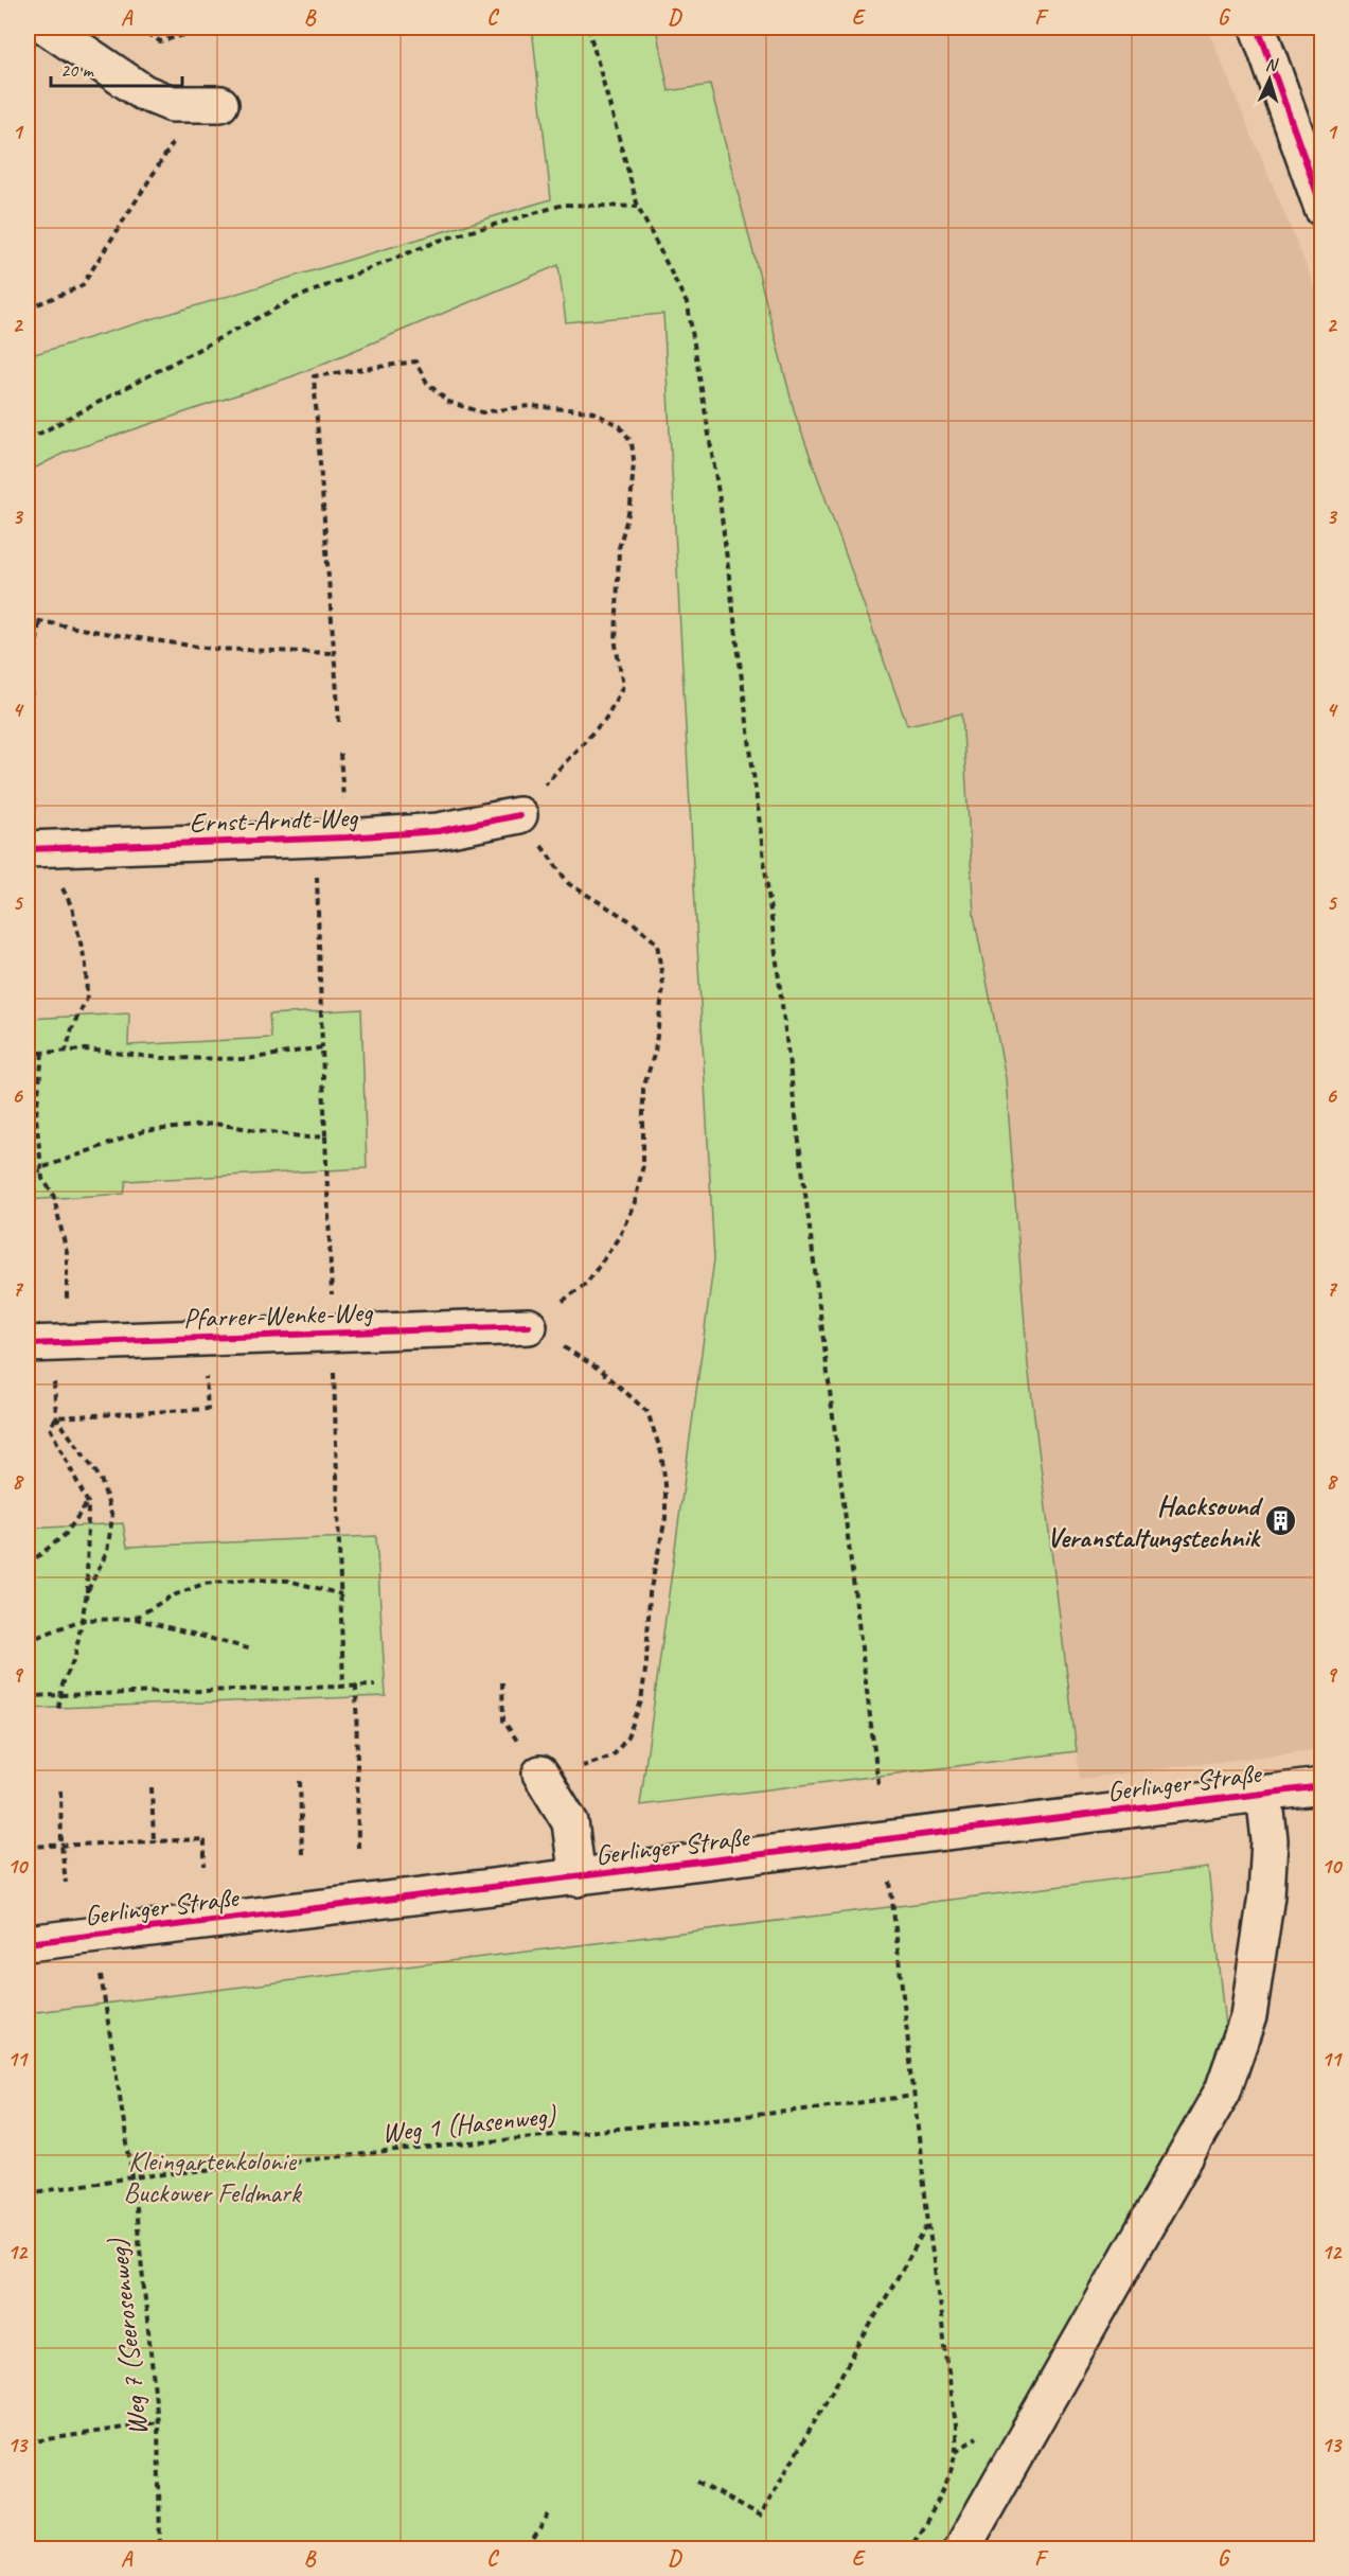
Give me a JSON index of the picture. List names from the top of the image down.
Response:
{
  "streets": {
    "street": ["Ernst-Arndt-Weg", "Pfarrer-Wenke-Weg", "Gerlinger Straße"],
    "path": ["Weg 1 (Hasenweg)", "Weg 7 (Seerosenweg)"]
  },
  "crossings": [
    ["Gerlinger Straße", "Weg 7 (Seerosenweg)"],
    ["Weg 1 (Hasenweg)", "Weg 7 (Seerosenweg)"]
  ],
  "parks": ["Kleingartenkolonie Buckower Feldmark"],
  "places": {
    "building": ["Hacksound Veranstaltungstechnik"]
  },
  "scale_bar": "20 m",
  "north": "top",
  "grid": {
    "columns": [
      "A",
      "B",
      "C",
      "D",
      "E",
      "F",
      "G"
    ],
    "rows": [
      "1",
      "2",
      "3",
      "4",
      "5",
      "6",
      "7",
      "8",
      "9",
      "10",
      "11",
      "12",
      "13"
    ]
  }
}
